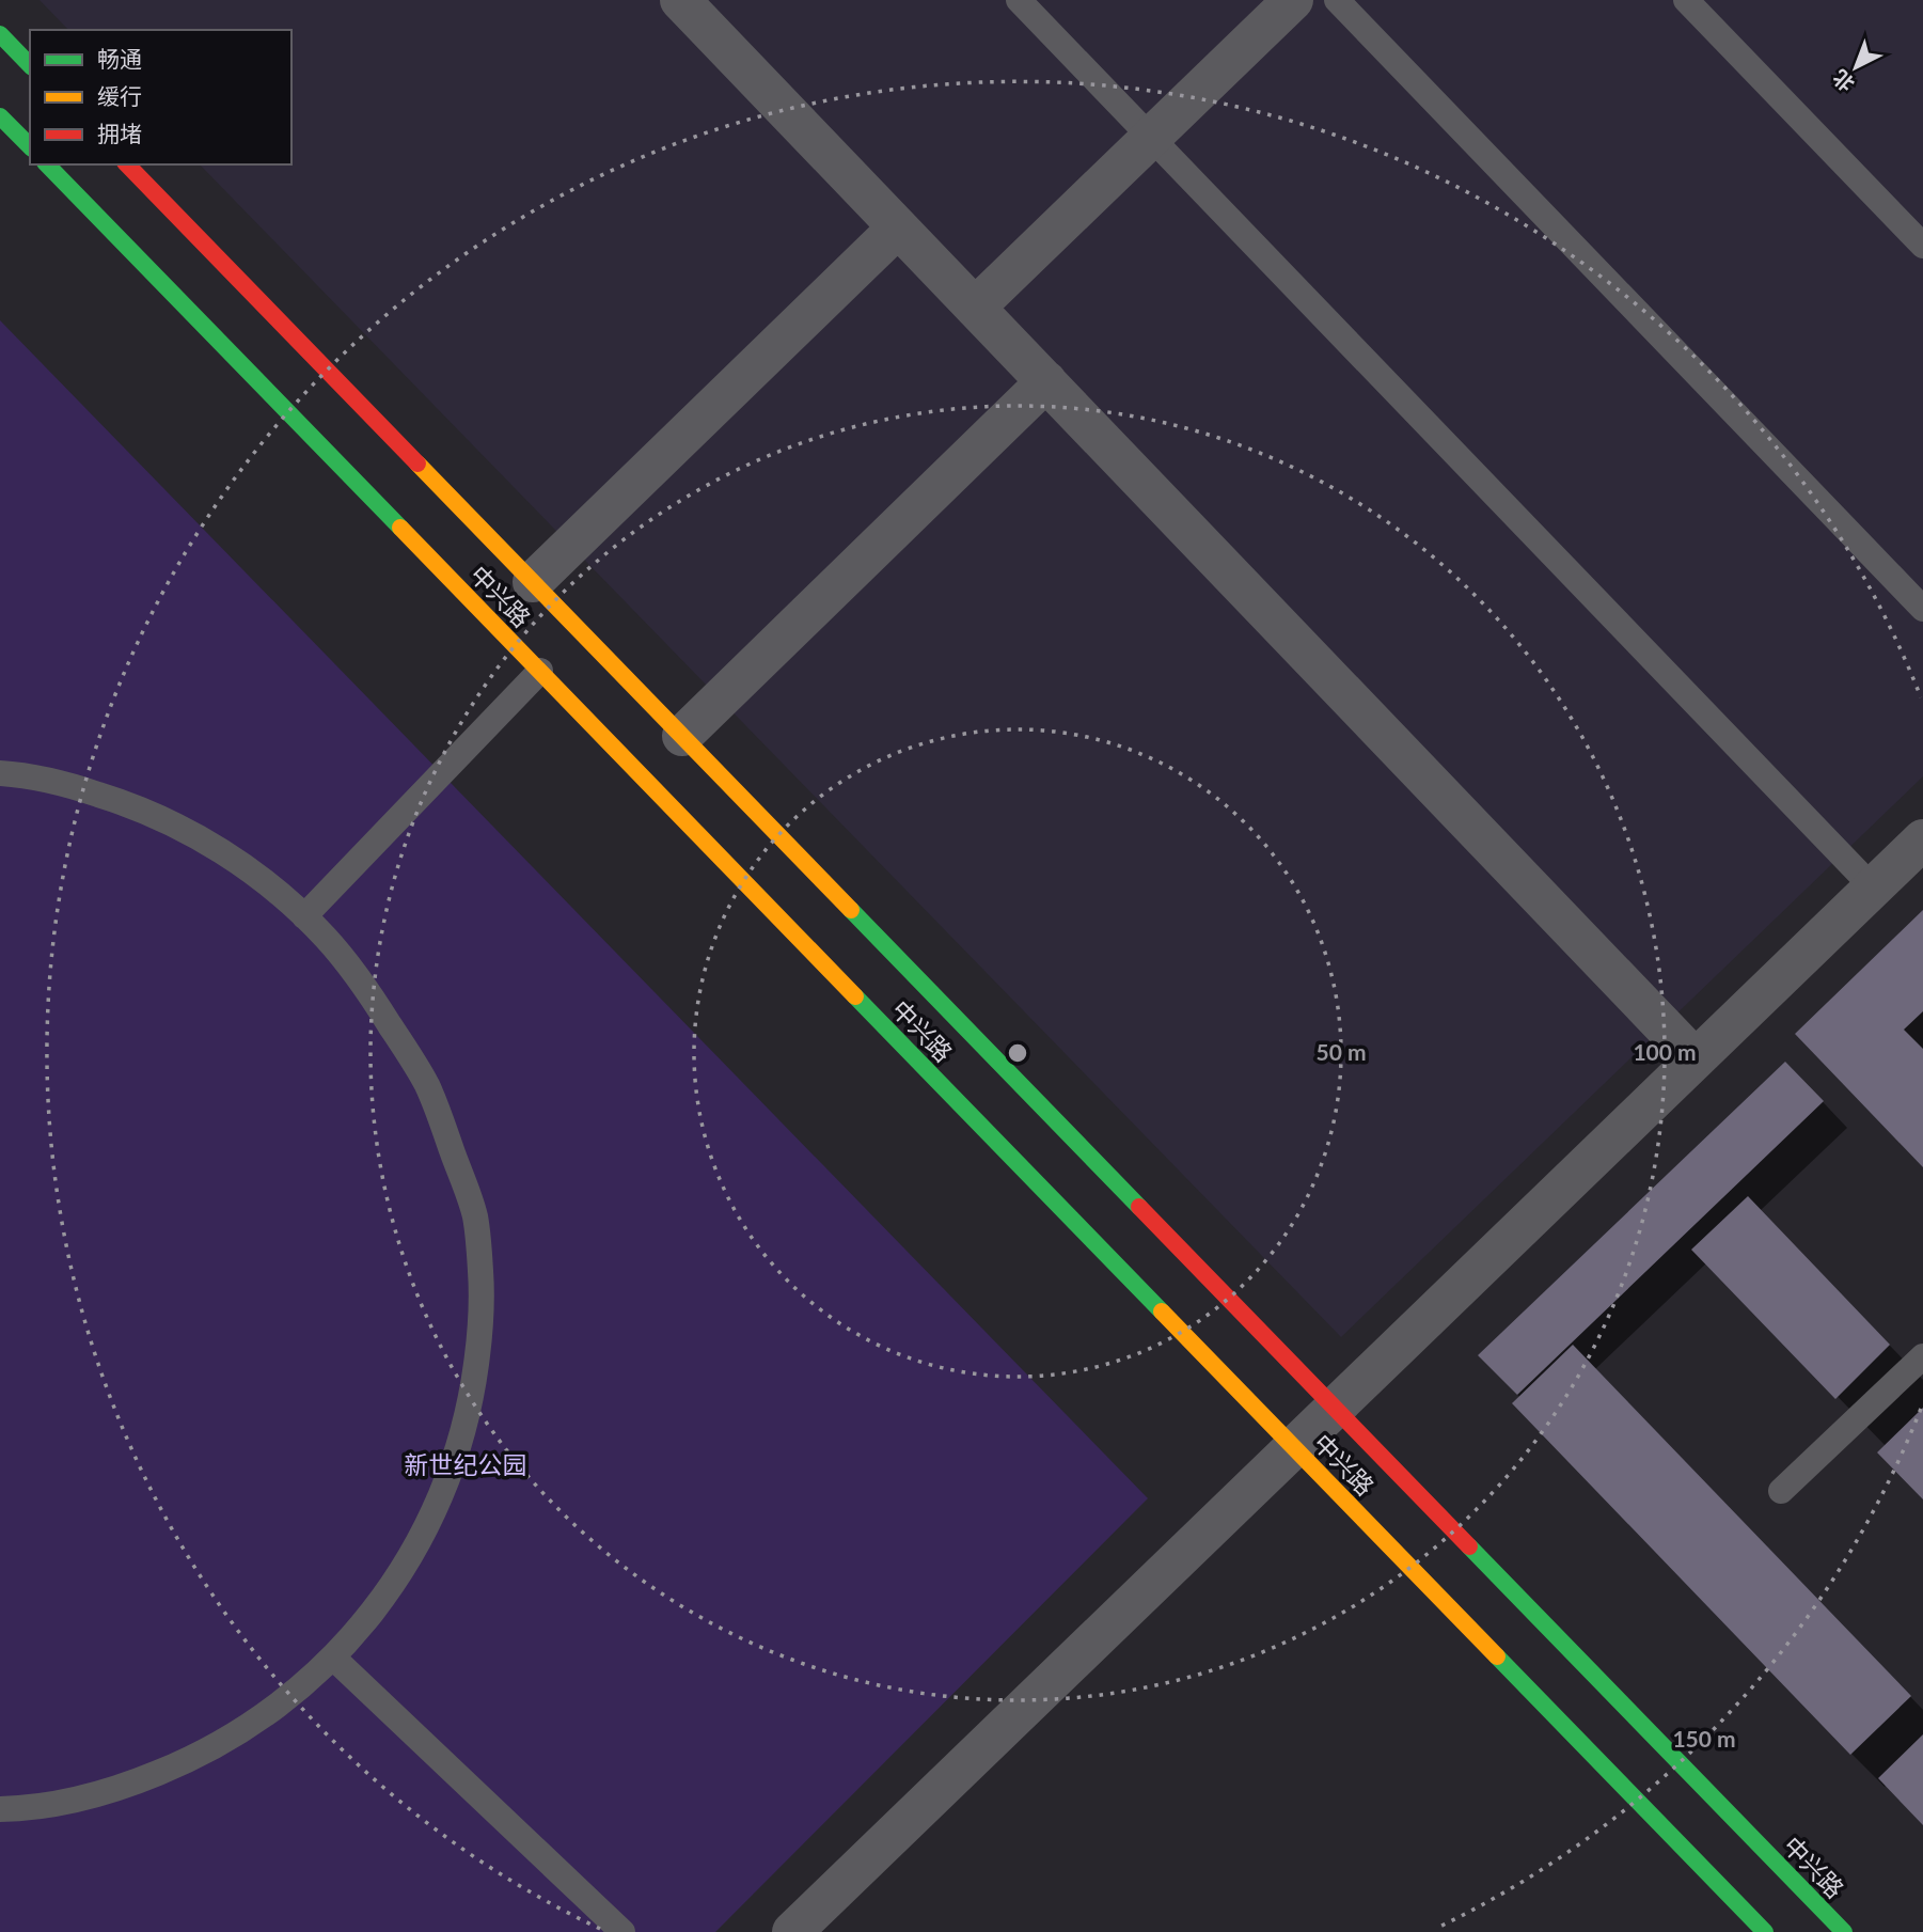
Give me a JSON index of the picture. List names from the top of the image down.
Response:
{
  "streets": {
    "main road": ["中兴路"]
  },
  "parks": ["新世纪公园"],
  "legend": ["畅通", "缓行", "拥堵"],
  "north": "bottom left",
  "rings": ["50 m", "100 m", "150 m"]
}
